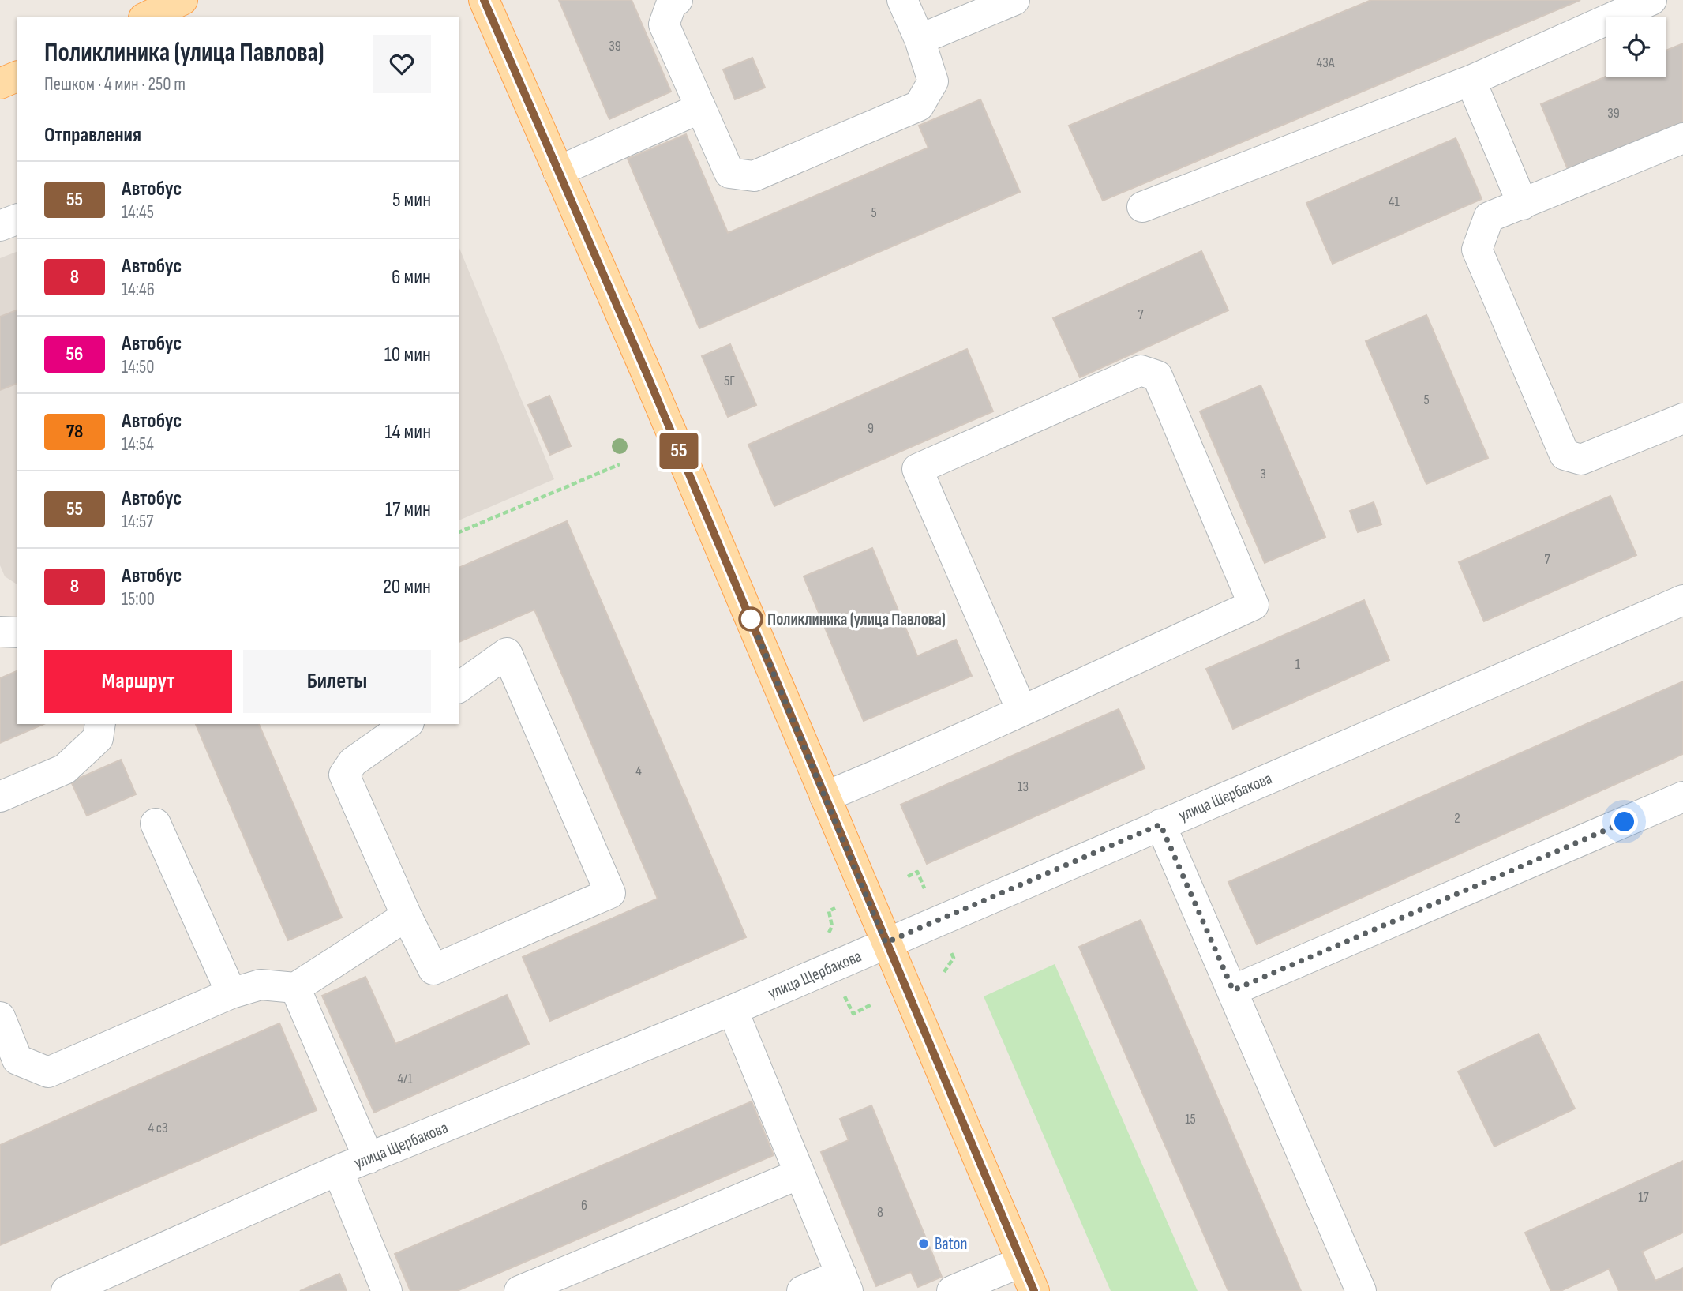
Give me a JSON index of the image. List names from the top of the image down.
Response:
{
  "streets": {
    "street": ["улица Щербакова"]
  },
  "places": ["Поликлиника (улица Павлова)", "Baton"],
  "lines": ["bus line 55"],
  "house_numbers": [
    "39",
    "43А",
    "39",
    "41",
    "5",
    "7",
    "5Г",
    "5",
    "9",
    "3",
    "7",
    "1",
    "4",
    "13",
    "2",
    "4/1",
    "15",
    "4 с3",
    "17",
    "6",
    "8"
  ],
  "page": {
    "on_map": "55",
    "heading": [
      ["Поликлиника (улица Павлова)", "Пешком · 4 мин · 250 m"],
      "Отправления"
    ],
    "list": [
      {
        "mark": "55",
        "name": "Автобус",
        "note": "14:45",
        "value": "5 мин"
      },
      {
        "mark": "8",
        "name": "Автобус",
        "note": "14:46",
        "value": "6 мин"
      },
      {
        "mark": "56",
        "name": "Автобус",
        "note": "14:50",
        "value": "10 мин"
      },
      {
        "mark": "78",
        "name": "Автобус",
        "note": "14:54",
        "value": "14 мин"
      },
      {
        "mark": "55",
        "name": "Автобус",
        "note": "14:57",
        "value": "17 мин"
      },
      {
        "mark": "8",
        "name": "Автобус",
        "note": "15:00",
        "value": "20 мин"
      }
    ],
    "buttons": ["Маршрут", "Билеты"]
  }
}
